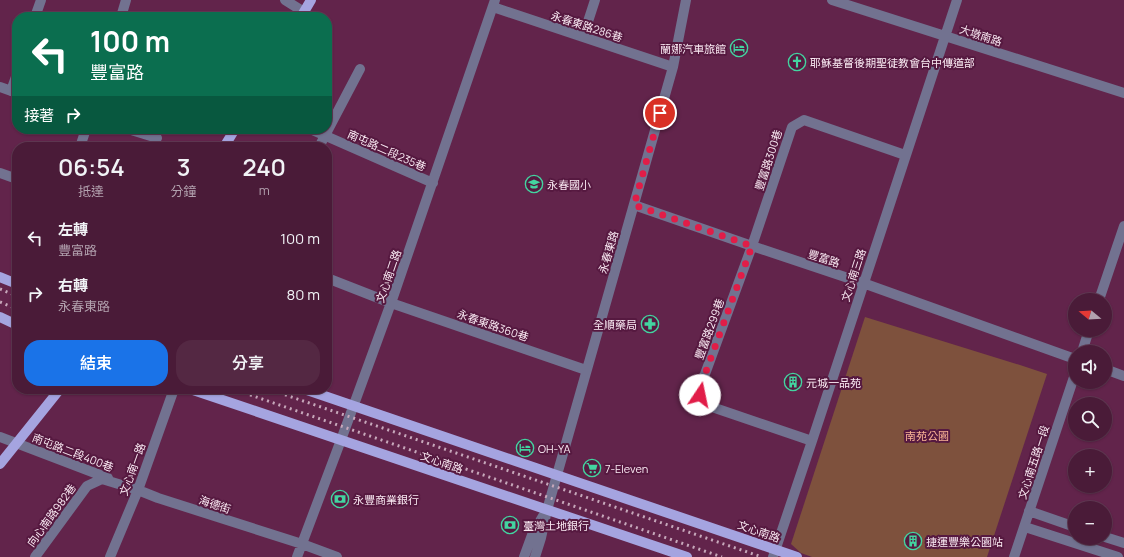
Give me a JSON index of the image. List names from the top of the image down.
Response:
{
  "streets": {
    "main road": ["文心南路"],
    "street": [
      "永春東路286巷",
      "大墩南路",
      "南屯路二段235巷",
      "豐富路300巷",
      "永春東路",
      "豐富路",
      "文心南三路",
      "文心南二路",
      "永春東路360巷",
      "豐富路299巷",
      "南屯路二段400巷",
      "文心南五路一段",
      "文心南一路",
      "海德街",
      "向心南路982巷"
    ]
  },
  "crossings": [
    ["永春東路286巷", "永春東路"],
    ["永春東路286巷", "文心南二路"],
    ["大墩南路", "文心南三路"],
    ["南屯路二段235巷", "文心南二路"],
    ["豐富路300巷", "豐富路"],
    ["豐富路300巷", "文心南三路"],
    ["豐富路300巷", "豐富路299巷"],
    ["永春東路", "豐富路"],
    ["永春東路", "永春東路360巷"],
    ["永春東路", "文心南路"],
    ["豐富路", "文心南三路"],
    ["豐富路", "豐富路299巷"],
    ["文心南三路", "豐富路299巷"],
    ["文心南三路", "文心南路"],
    ["文心南二路", "永春東路360巷"],
    ["文心南二路", "文心南路"],
    ["文心南二路", "海德街"],
    ["南屯路二段400巷", "文心南一路"],
    ["南屯路二段400巷", "海德街"],
    ["文心南一路", "海德街"],
    ["海德街", "向心南路982巷"]
  ],
  "parks": ["南苑公園"],
  "places": {
    "hotel": ["蘭娜汽車旅館", "OH-YA"],
    "church": ["耶穌基督後期聖徒教會台中傳道部"],
    "school or university": ["永春國小"],
    "pharmacy": ["全順藥局"],
    "building": ["元城一品苑", "捷運豐樂公園站"],
    "supermarket": ["7-Eleven"],
    "bank": ["永豐商業銀行", "臺灣土地銀行"]
  },
  "north": "left",
  "page": {
    "turn": ["100 m", "豐富路"],
    "then": "接著",
    "eta": [
      "06:54",
      "抵達",
      "3",
      "分鐘",
      "240",
      "m"
    ],
    "list": [
      {
        "name": "左轉",
        "note": "豐富路",
        "value": "100 m"
      },
      {
        "name": "右轉",
        "note": "永春東路",
        "value": "80 m"
      }
    ],
    "map_buttons": ["+", "−"],
    "buttons": ["結束", "分享"]
  }
}
